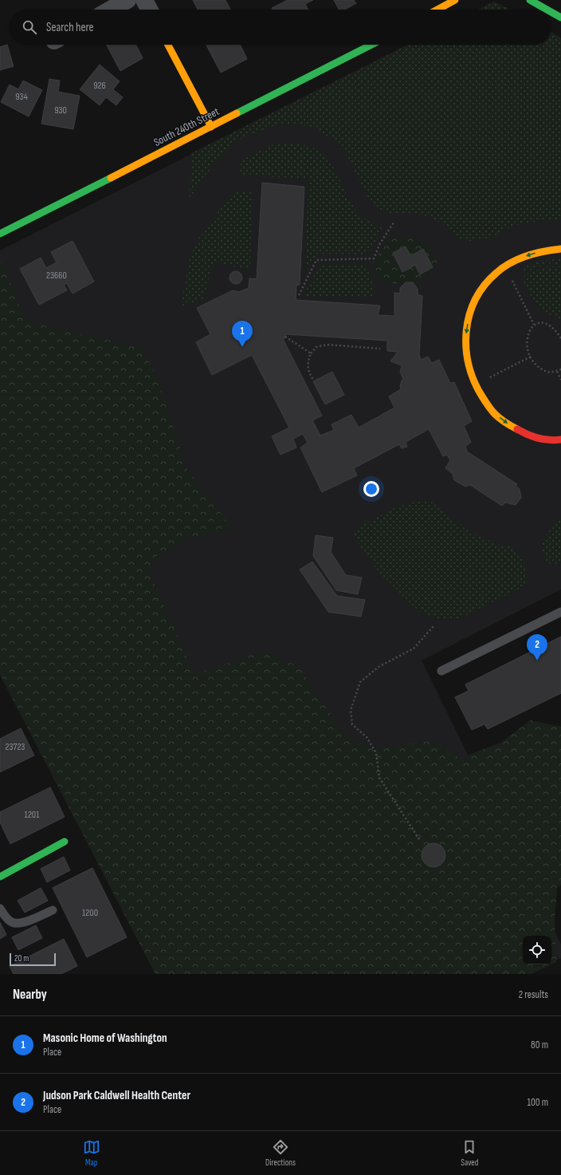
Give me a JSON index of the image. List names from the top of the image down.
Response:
{
  "streets": {
    "street": ["South 240th Street"]
  },
  "house_numbers": [
    "926",
    "934",
    "930",
    "23660",
    "23723",
    "1201",
    "1200"
  ],
  "scale_bar": "20 m",
  "page": {
    "search": "Search here",
    "pins": ["1", "2"],
    "scale": "20 m",
    "heading": ["Nearby", "2 results"],
    "list": [
      {
        "mark": "1",
        "name": "Masonic Home of Washington",
        "note": "Place",
        "value": "80 m"
      },
      {
        "mark": "2",
        "name": "Judson Park Caldwell Health Center",
        "note": "Place",
        "value": "100 m"
      }
    ],
    "nav": ["Map", "Directions", "Saved"]
  }
}
